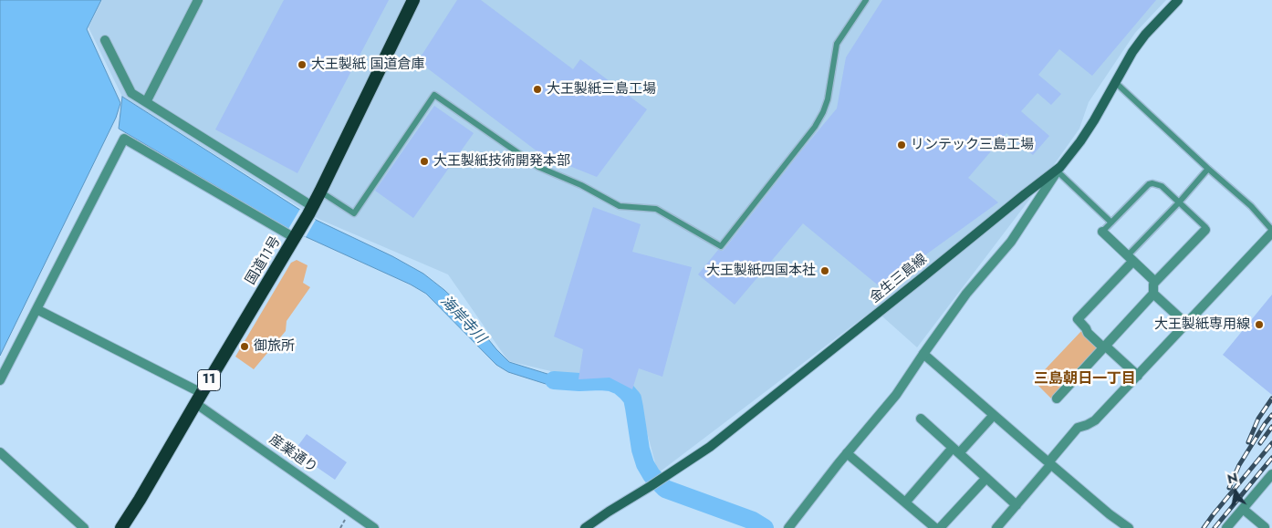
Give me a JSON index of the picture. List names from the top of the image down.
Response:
{
  "streets": {
    "highway": ["国道11号", "11"],
    "main road": ["金生三島線"],
    "street": ["産業通り"]
  },
  "crossings": [
    ["国道11号", "産業通り"]
  ],
  "districts": ["三島朝日一丁目"],
  "water": ["海岸寺川"],
  "places": [
    "大王製紙 国道倉庫",
    "大王製紙三島工場",
    "リンテック三島工場",
    "大王製紙技術開発本部",
    "大王製紙四国本社",
    "大王製紙専用線",
    "御旅所"
  ],
  "north": "top"
}
